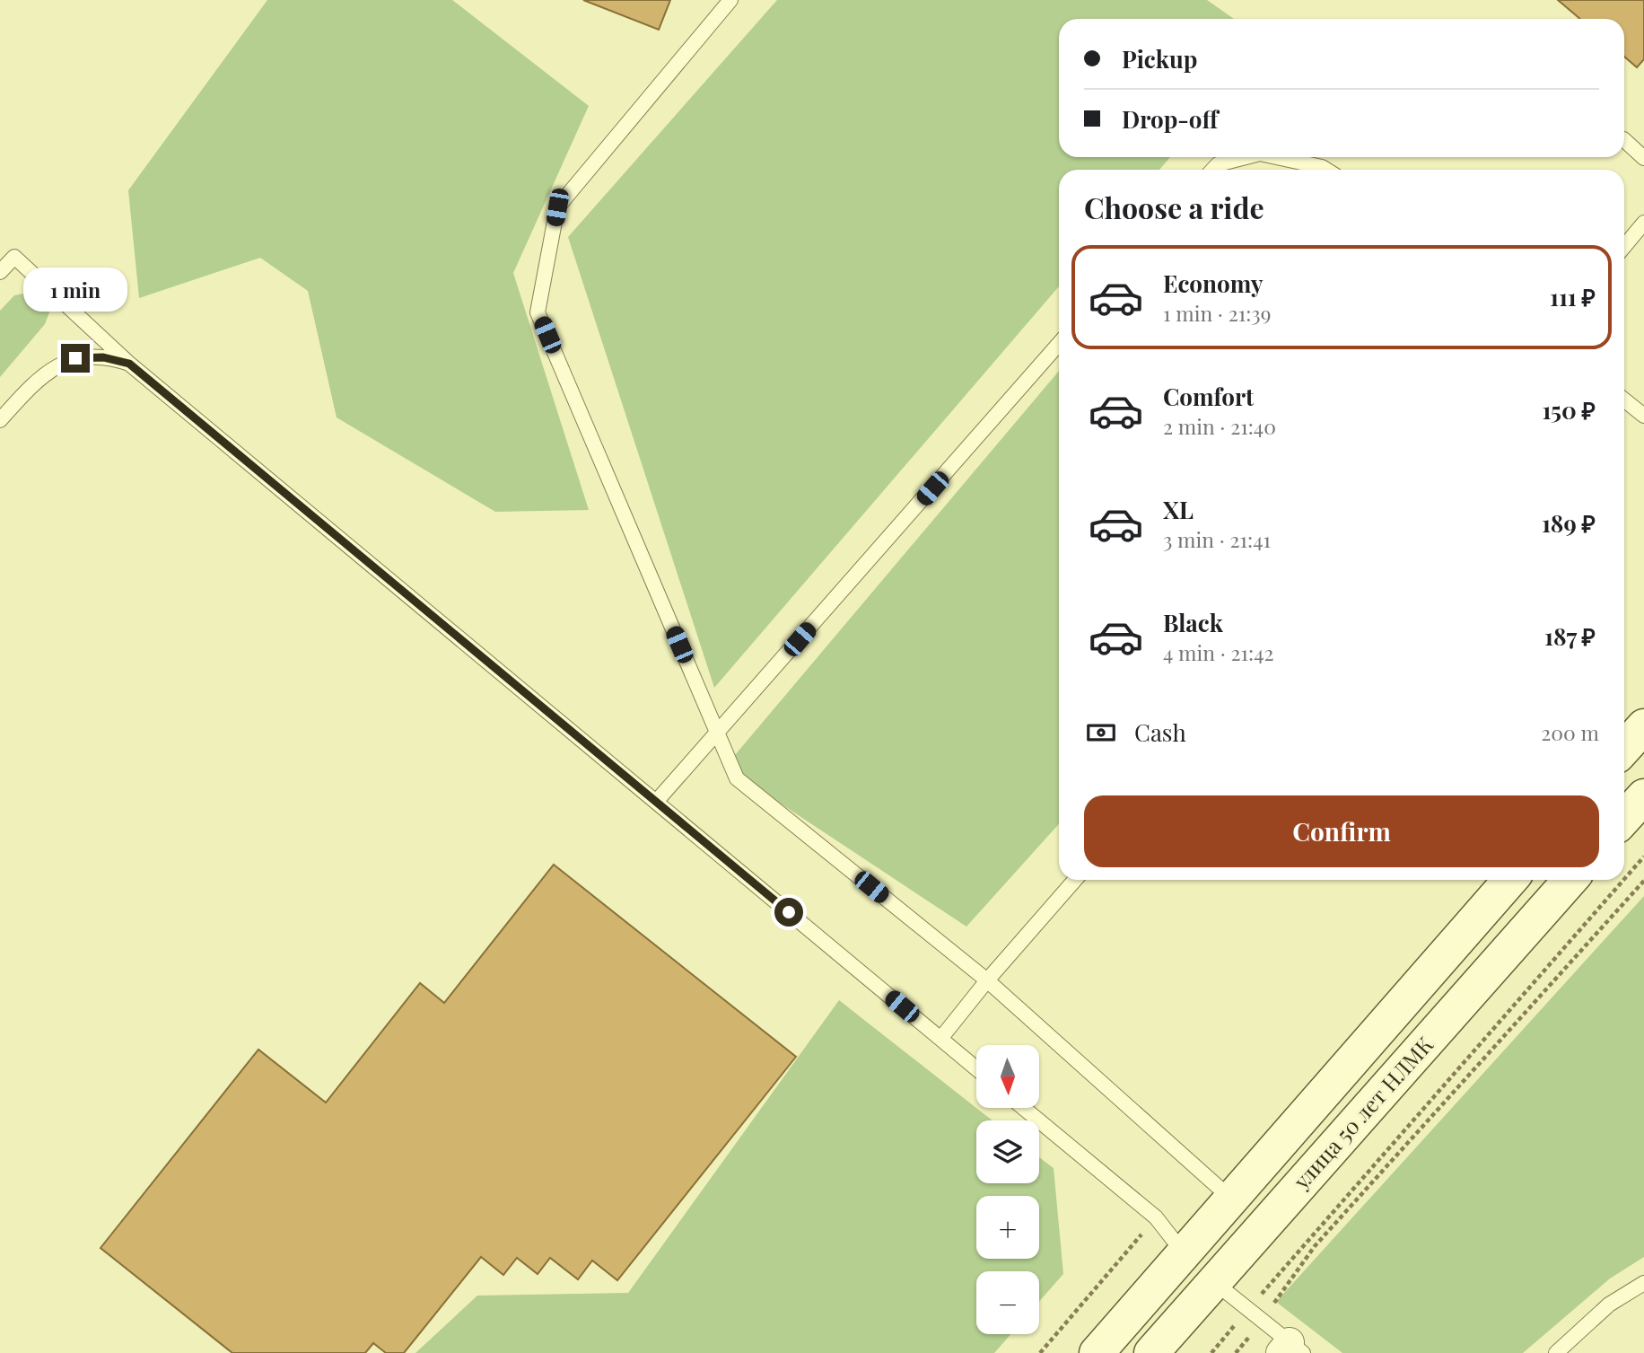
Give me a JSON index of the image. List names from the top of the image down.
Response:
{
  "streets": {
    "main road": ["улица 50 лет НЛМК"]
  },
  "north": "bottom",
  "page": {
    "banner": ["Pickup", "Drop-off"],
    "heading": "Choose a ride",
    "list": [
      {
        "name": "Economy",
        "note": "1 min · 21:39",
        "value": "111 ₽"
      },
      {
        "name": "Comfort",
        "note": "2 min · 21:40",
        "value": "150 ₽"
      },
      {
        "name": "XL",
        "note": "3 min · 21:41",
        "value": "189 ₽"
      },
      {
        "name": "Black",
        "note": "4 min · 21:42",
        "value": "187 ₽"
      }
    ],
    "bubble": "1 min",
    "pay": ["Cash", "200 m"],
    "buttons": "Confirm",
    "map_buttons": ["+", "−"]
  }
}
